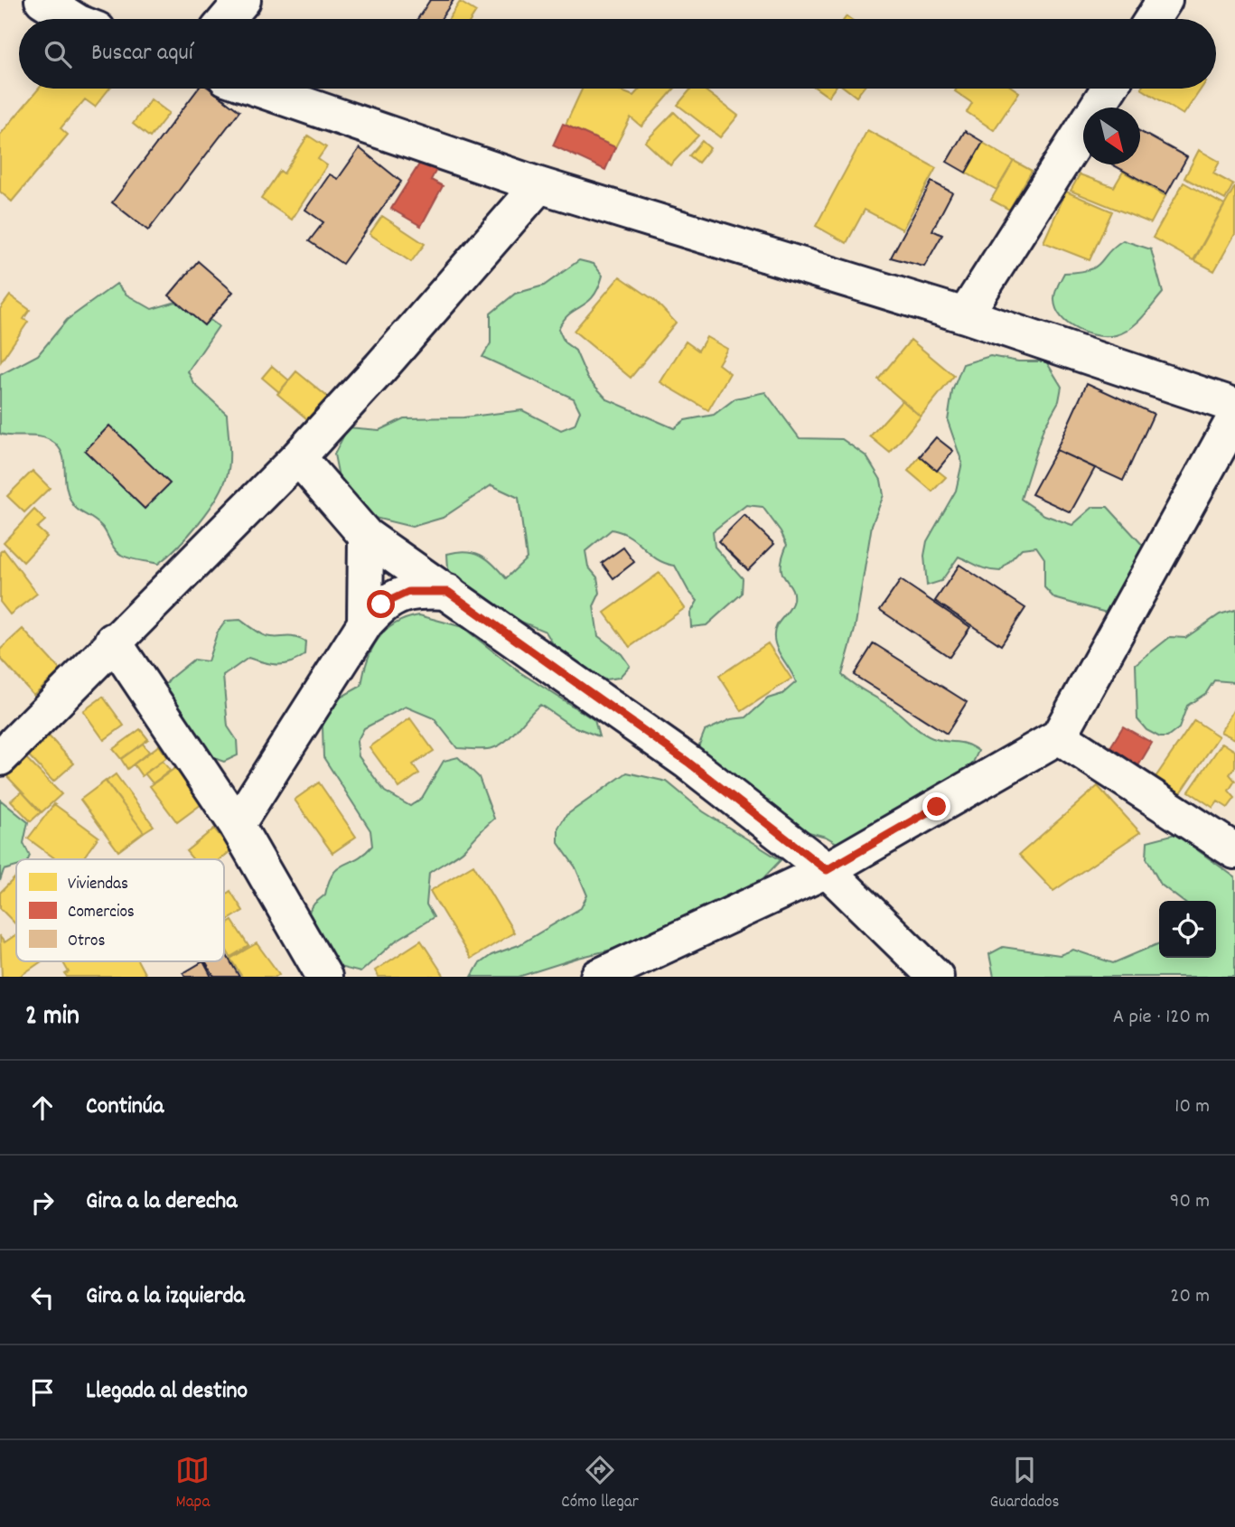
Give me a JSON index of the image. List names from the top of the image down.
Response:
{
  "legend": ["Viviendas", "Comercios", "Otros"],
  "north": "bottom right",
  "page": {
    "search": "Buscar aquí",
    "heading": ["2 min", "A pie · 120 m"],
    "list": [
      ["Continúa", "10 m"],
      ["Gira a la derecha", "90 m"],
      ["Gira a la izquierda", "20 m"],
      "Llegada al destino"
    ],
    "nav": ["Mapa", "Cómo llegar", "Guardados"]
  }
}
